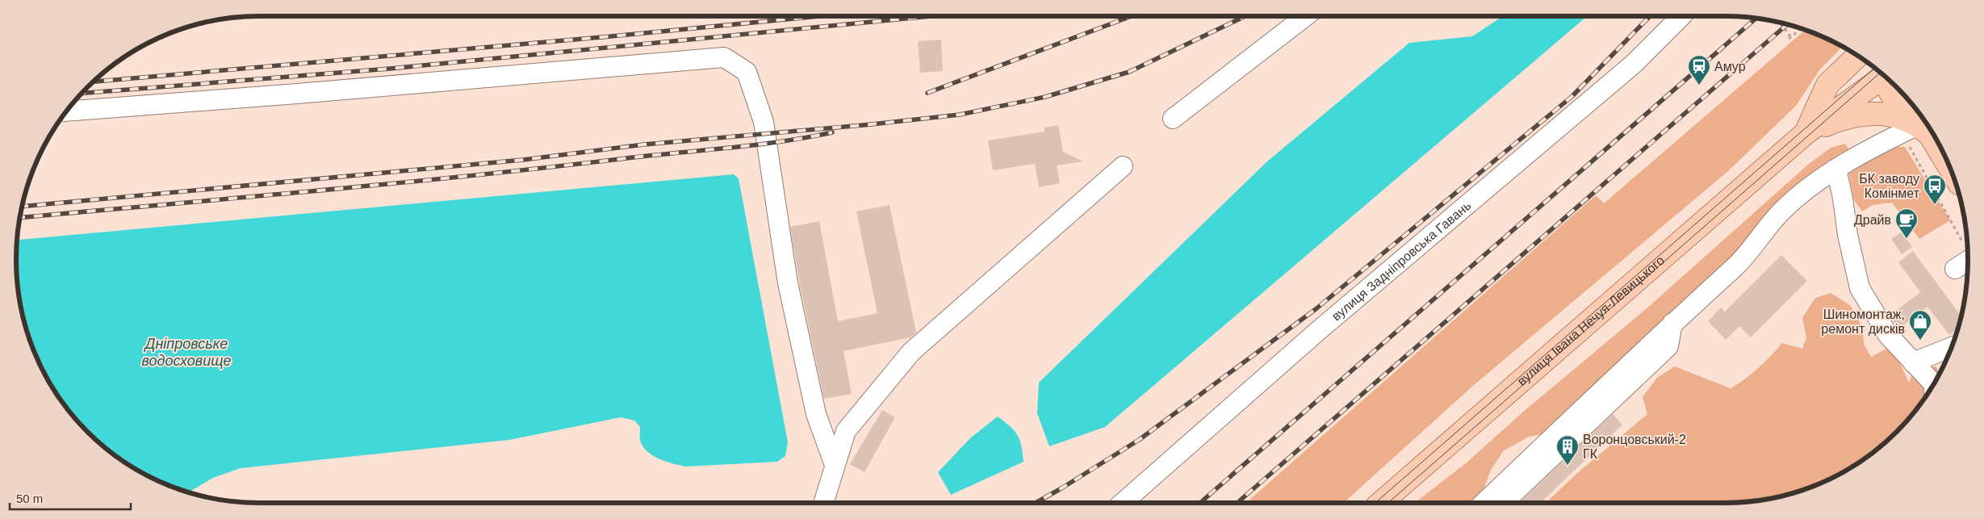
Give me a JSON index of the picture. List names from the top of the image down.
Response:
{
  "streets": {
    "main road": ["вулиця Івана Нечуя-Левицького"],
    "street": ["вулиця Задніпровська Гавань"]
  },
  "water": ["Дніпровське водосховище"],
  "places": {
    "station": ["Амур"],
    "bus stop": ["БК заводу Комінмет"],
    "cafe": ["Драйв"],
    "shop": ["Шиномонтаж, ремонт дисків"],
    "building": ["Воронцовський-2 ГК"]
  },
  "scale_bar": "50 m"
}
